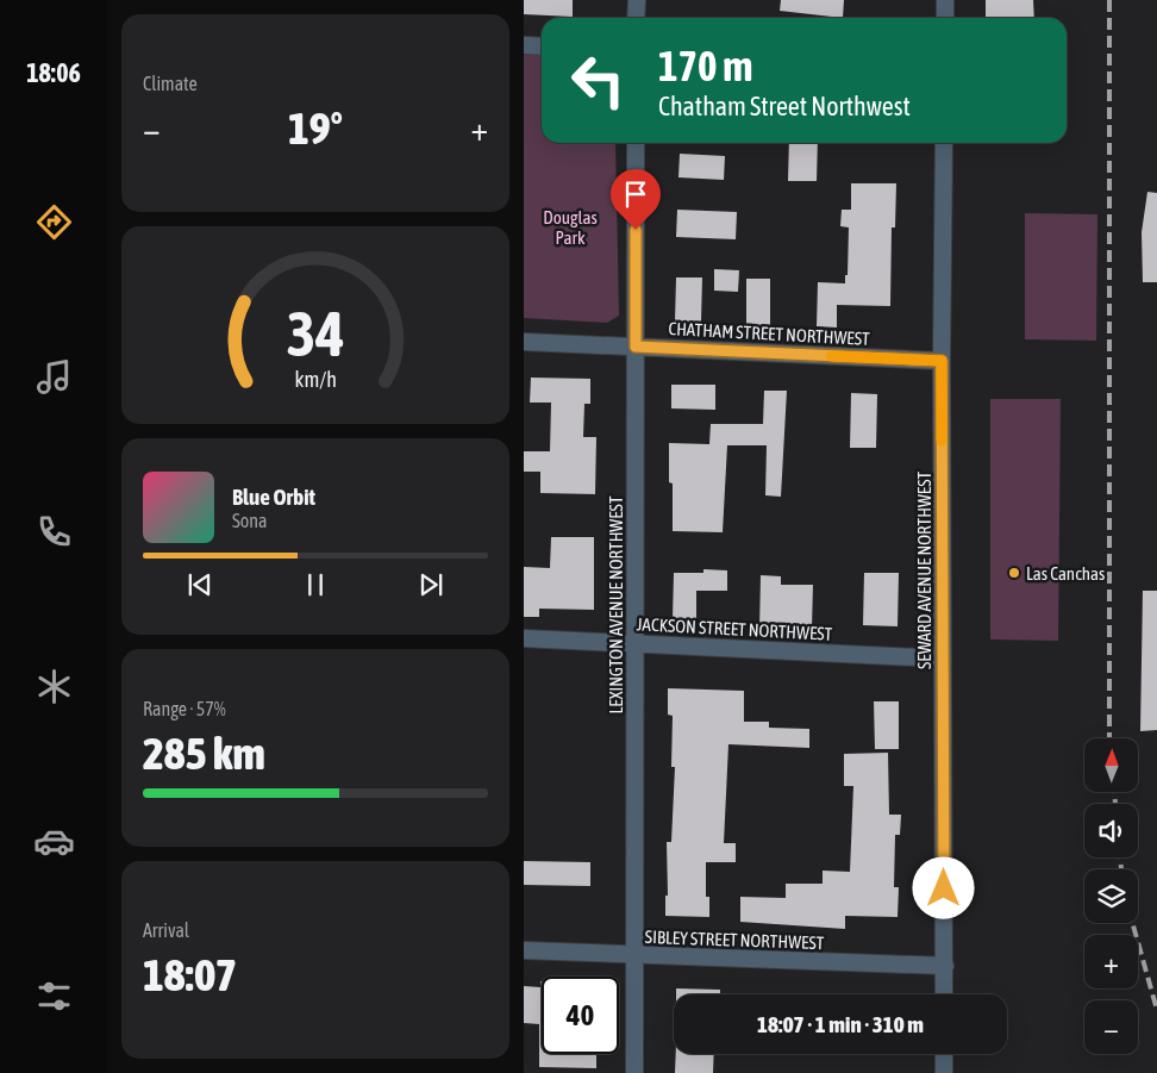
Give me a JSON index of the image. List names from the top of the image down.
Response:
{
  "streets": {
    "street": [
      "CHATHAM STREET NORTHWEST",
      "SEWARD AVENUE NORTHWEST",
      "LEXINGTON AVENUE NORTHWEST",
      "JACKSON STREET NORTHWEST",
      "SIBLEY STREET NORTHWEST"
    ]
  },
  "crossings": [
    ["CHATHAM STREET NORTHWEST", "SEWARD AVENUE NORTHWEST"],
    ["CHATHAM STREET NORTHWEST", "LEXINGTON AVENUE NORTHWEST"],
    ["SEWARD AVENUE NORTHWEST", "JACKSON STREET NORTHWEST"],
    ["SEWARD AVENUE NORTHWEST", "SIBLEY STREET NORTHWEST"],
    ["LEXINGTON AVENUE NORTHWEST", "JACKSON STREET NORTHWEST"],
    ["LEXINGTON AVENUE NORTHWEST", "SIBLEY STREET NORTHWEST"]
  ],
  "parks": ["Douglas Park"],
  "places": ["Las Canchas"],
  "north": "top",
  "page": {
    "tabs": "18:06",
    "tile": [
      "Climate",
      ["Range · 57%", "285 km"],
      ["Arrival", "18:07"]
    ],
    "turn": ["170 m", "Chatham Street Northwest"],
    "heat": ["−", "19°", "+"],
    "song": ["Blue Orbit", "Sona"],
    "map_buttons": ["+", "−"],
    "limit": "40",
    "trip": "18:07 · 1 min · 310 m",
    "gauge": ["34", "km/h"]
  }
}
